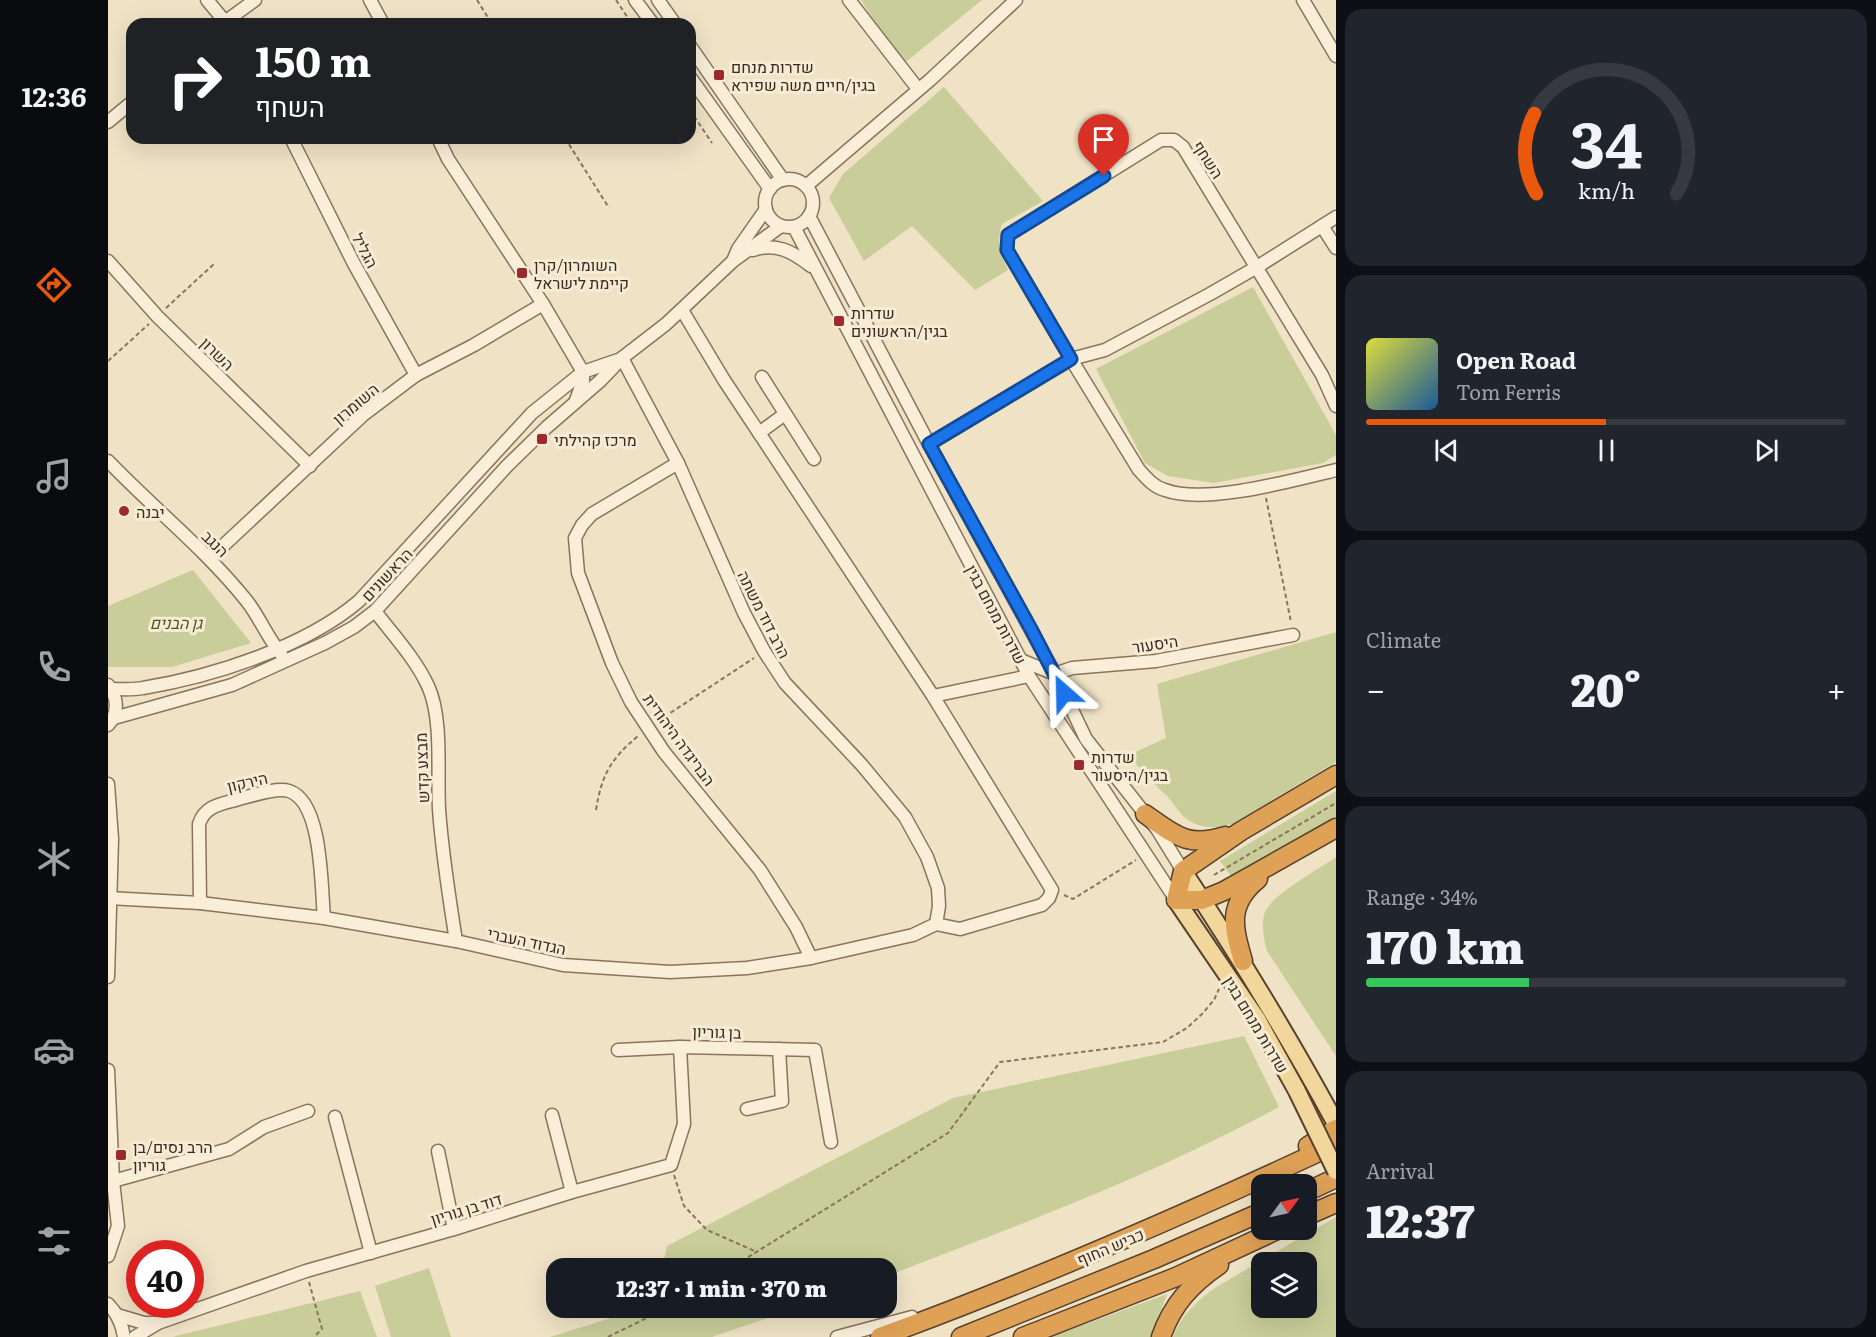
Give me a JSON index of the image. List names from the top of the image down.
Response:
{
  "streets": {
    "highway": ["כביש החוף"],
    "main road": ["שדרות מנחם בגין"],
    "street": [
      "השחף",
      "הגליל",
      "השרון",
      "השומרון",
      "הנגב",
      "הראשונים",
      "הרב דוד משתה",
      "היסעור",
      "הבריגדה היהודית",
      "מבצע קדש",
      "הירקון",
      "הגדוד העברי",
      "בן גוריון",
      "דוד בן גוריון"
    ]
  },
  "crossings": [
    ["הגליל", "השומרון"],
    ["השרון", "השומרון"],
    ["השומרון", "הנגב"],
    ["הנגב", "הראשונים"],
    ["הראשונים", "הרב דוד משתה"],
    ["הראשונים", "שדרות מנחם בגין"],
    ["הראשונים", "מבצע קדש"],
    ["הרב דוד משתה", "הבריגדה היהודית"],
    ["הרב דוד משתה", "הגדוד העברי"],
    ["שדרות מנחם בגין", "היסעור"],
    ["הבריגדה היהודית", "הגדוד העברי"],
    ["מבצע קדש", "הגדוד העברי"],
    ["הירקון", "הגדוד העברי"]
  ],
  "parks": ["גן הבנים"],
  "places": {
    "transit": [
      "שדרות מנחם בגין/חיים משה שפירא",
      "השומרון/קרן קיימת לישראל",
      "שדרות בגין/הראשונים",
      "מרכז קהילתי",
      "שדרות בגין/היסעור",
      "הרב נסים/בן גוריון"
    ],
    "other": ["יבנה"]
  },
  "north": "top right",
  "page": {
    "tabs": "12:36",
    "turn": ["150 m", "השחף"],
    "song": ["Open Road", "Tom Ferris"],
    "tile": [
      "Climate",
      ["Range · 34%", "170 km"],
      ["Arrival", "12:37"]
    ],
    "heat": ["−", "20°", "+"],
    "limit": "40",
    "trip": "12:37 · 1 min · 370 m",
    "gauge": ["34", "km/h"]
  }
}
